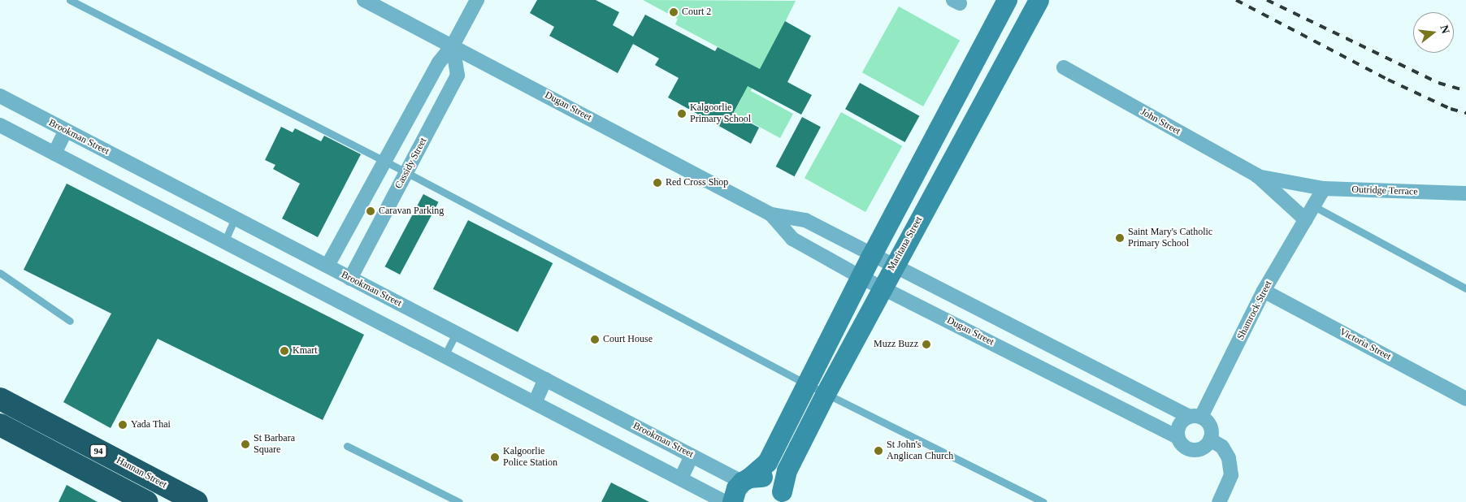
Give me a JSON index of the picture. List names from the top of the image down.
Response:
{
  "streets": {
    "highway": ["94", "Hannan Street"],
    "main road": ["Maritana Street"],
    "street": [
      "Dugan Street",
      "John Street",
      "Brookman Street",
      "Cassidy Street",
      "Outridge Terrace",
      "Shamrock Street",
      "Victoria Street"
    ]
  },
  "crossings": [
    ["Dugan Street", "Cassidy Street"],
    ["Dugan Street", "Maritana Street"],
    ["Dugan Street", "Shamrock Street"],
    ["John Street", "Outridge Terrace"],
    ["John Street", "Shamrock Street"],
    ["Brookman Street", "Cassidy Street"],
    ["Shamrock Street", "Victoria Street"]
  ],
  "places": [
    "Court 2",
    "Kalgoorlie Primary School",
    "Red Cross Shop",
    "Caravan Parking",
    "Saint Mary's Catholic Primary School",
    "Court House",
    "Muzz Buzz",
    "Kmart",
    "Yada Thai",
    "St Barbara Square",
    "St John's Anglican Church",
    "Kalgoorlie Police Station"
  ],
  "north": "right"
}
